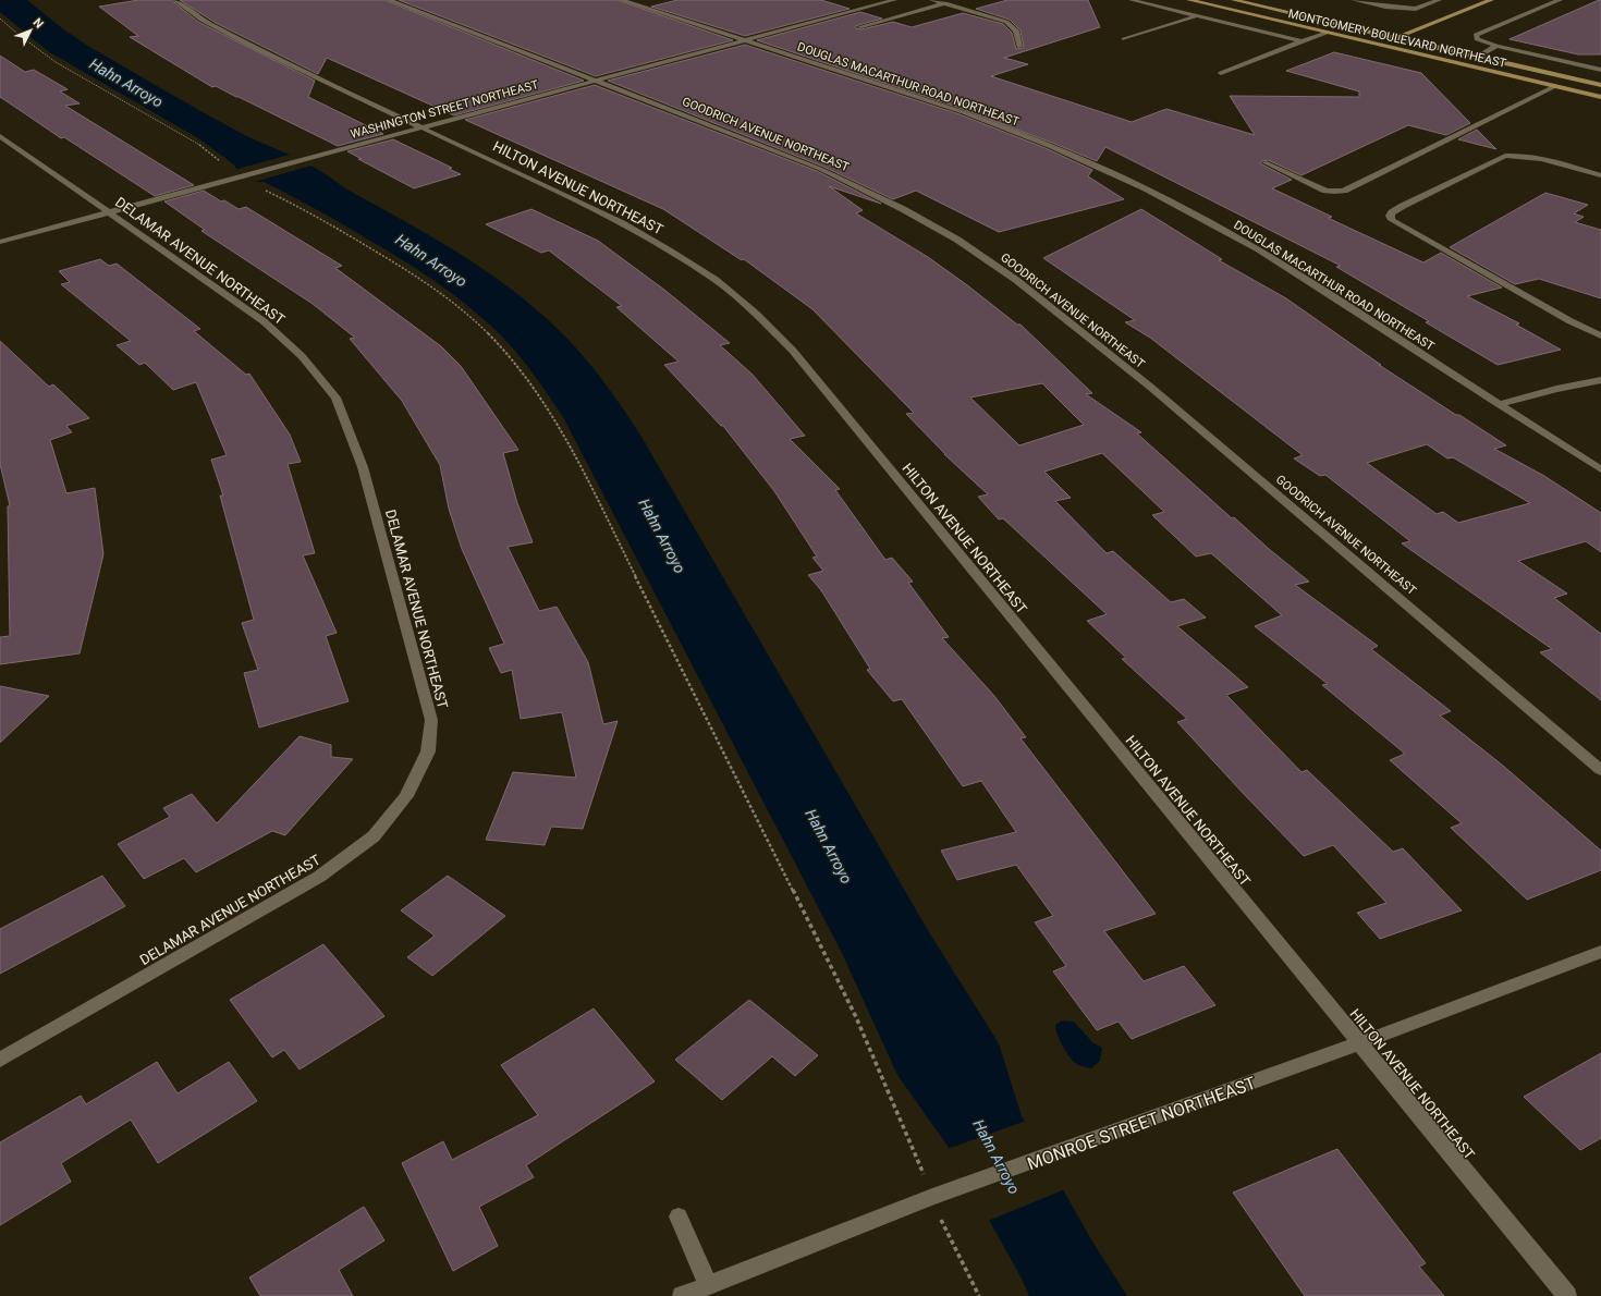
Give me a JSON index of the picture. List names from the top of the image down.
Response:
{
  "streets": {
    "main road": ["MONTGOMERY BOULEVARD NORTHEAST"],
    "street": [
      "DOUGLAS MACARTHUR ROAD NORTHEAST",
      "WASHINGTON STREET NORTHEAST",
      "GOODRICH AVENUE NORTHEAST",
      "HILTON AVENUE NORTHEAST",
      "DELAMAR AVENUE NORTHEAST",
      "MONROE STREET NORTHEAST"
    ]
  },
  "crossings": [
    ["DOUGLAS MACARTHUR ROAD NORTHEAST", "WASHINGTON STREET NORTHEAST"],
    ["WASHINGTON STREET NORTHEAST", "GOODRICH AVENUE NORTHEAST"],
    ["WASHINGTON STREET NORTHEAST", "HILTON AVENUE NORTHEAST"],
    ["WASHINGTON STREET NORTHEAST", "DELAMAR AVENUE NORTHEAST"],
    ["HILTON AVENUE NORTHEAST", "MONROE STREET NORTHEAST"]
  ],
  "water": ["Hahn Arroyo"],
  "north": "top right"
}
